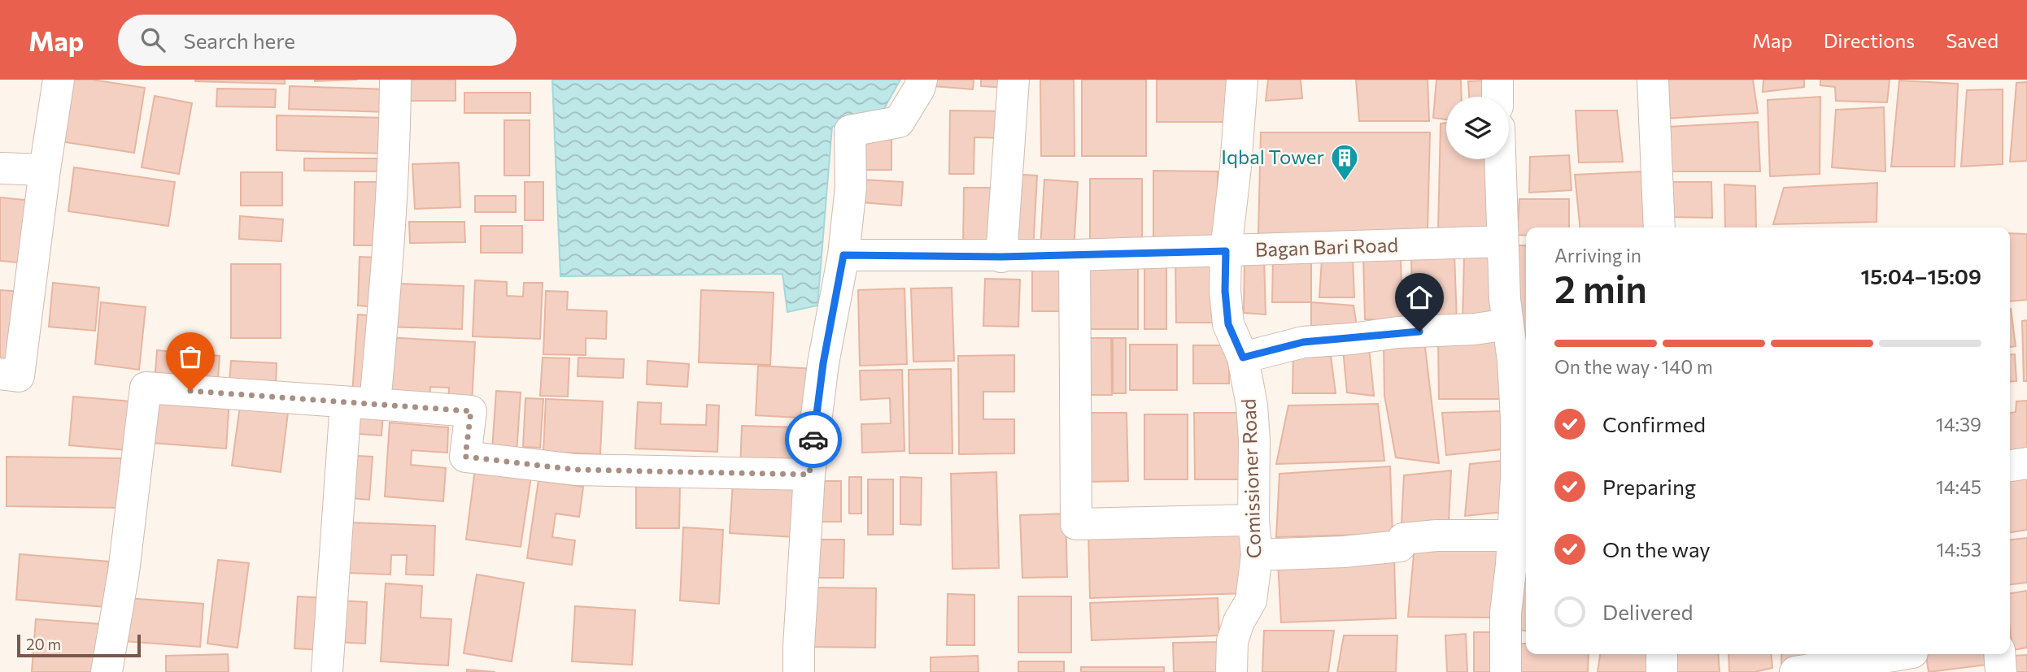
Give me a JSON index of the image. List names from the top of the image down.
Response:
{
  "streets": {
    "street": ["Bagan Bari Road", "Comissioner Road"]
  },
  "crossings": [
    ["Bagan Bari Road", "Comissioner Road"]
  ],
  "places": {
    "building": ["Iqbal Tower"]
  },
  "scale_bar": "20 m",
  "page": {
    "header": "Map",
    "search": "Search here",
    "nav": ["Map", "Directions", "Saved"],
    "heading": ["2 min", "Arriving in", "15:04–15:09"],
    "bar": "On the way · 140 m",
    "list": [
      ["Confirmed", "14:39"],
      ["Preparing", "14:45"],
      ["On the way", "14:53"],
      "Delivered"
    ],
    "scale": "20 m"
  }
}
